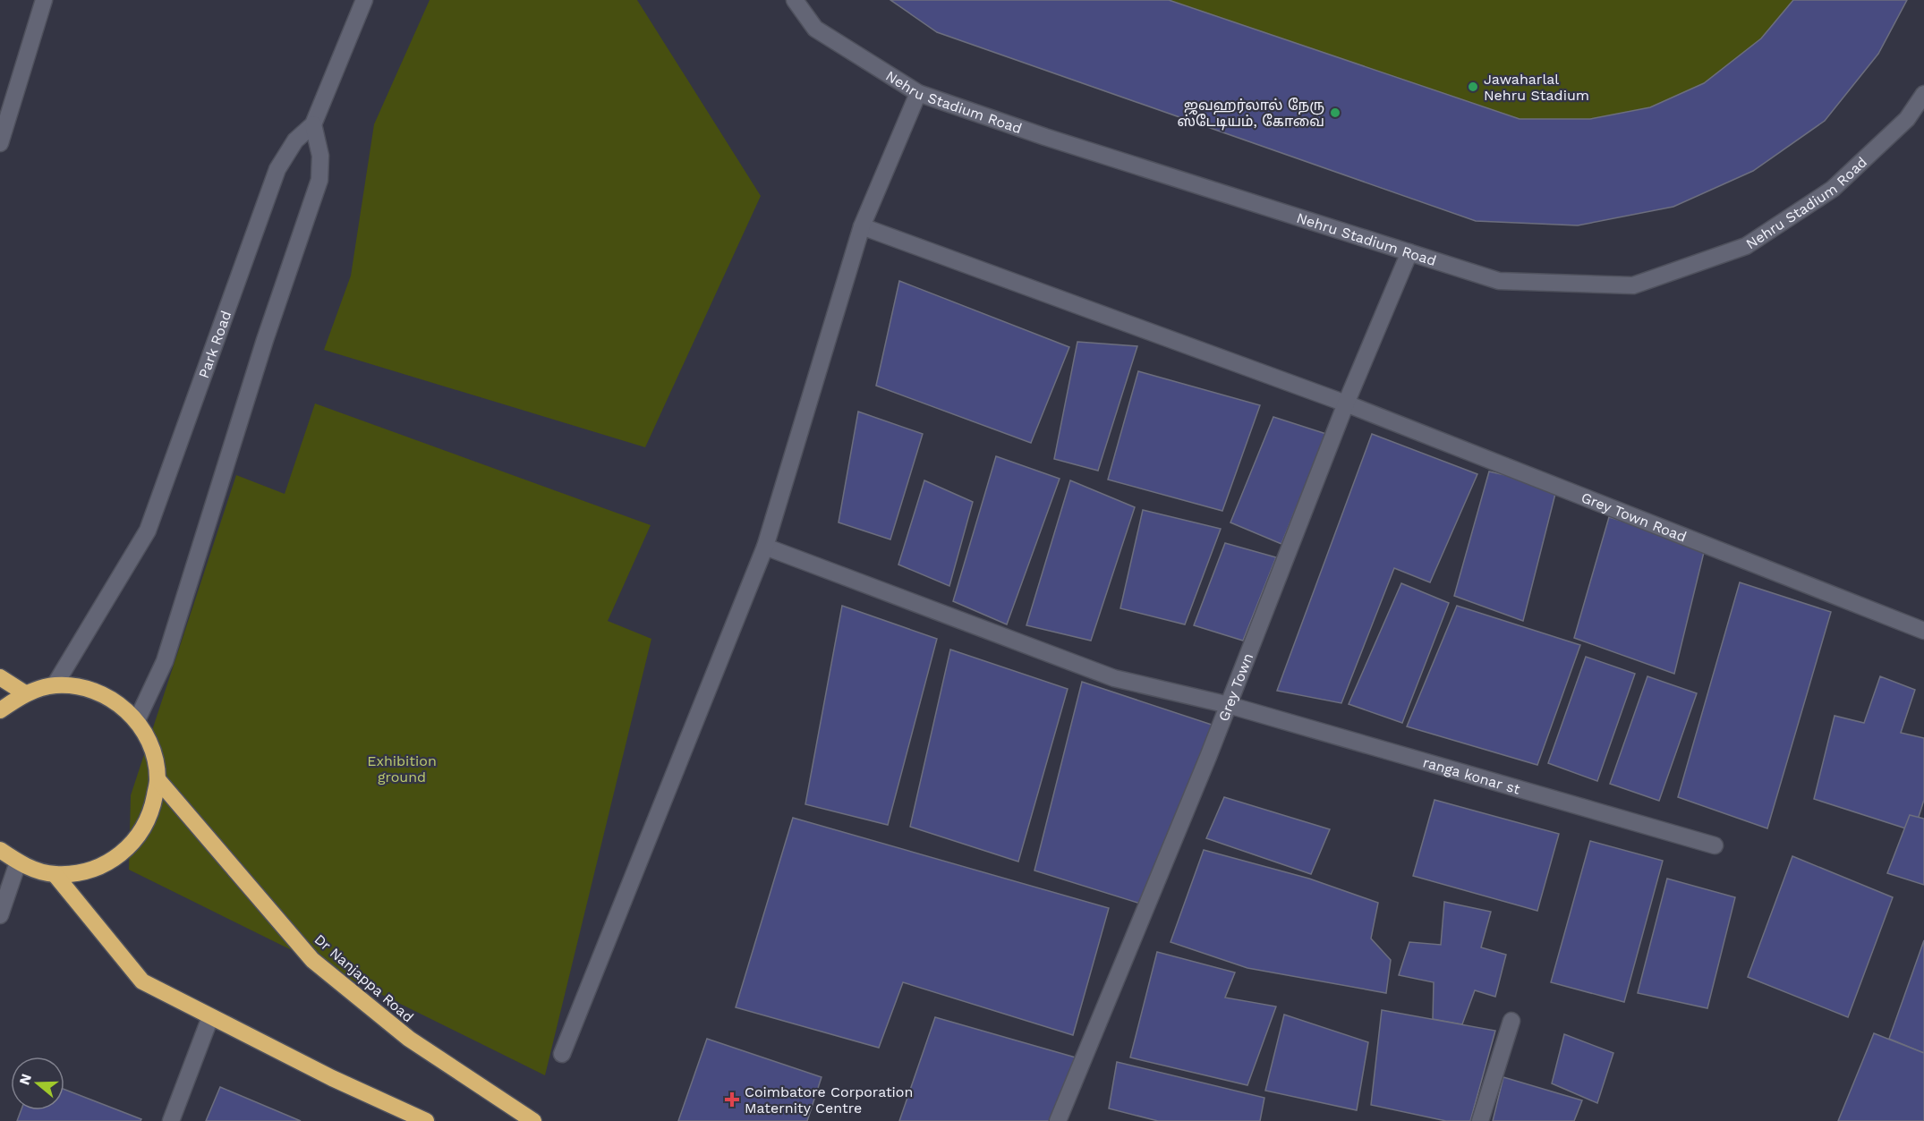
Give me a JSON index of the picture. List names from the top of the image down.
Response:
{
  "streets": {
    "highway": ["Dr Nanjappa Road"],
    "street": [
      "Nehru Stadium Road",
      "Park Road",
      "Grey Town Road",
      "Grey Town",
      "ranga konar st"
    ]
  },
  "crossings": [
    ["Nehru Stadium Road", "Grey Town"],
    ["Grey Town Road", "Grey Town"],
    ["Grey Town", "ranga konar st"]
  ],
  "parks": ["Exhibition ground"],
  "places": {
    "other": ["Jawaharlal Nehru Stadium", "ஜவஹர்லால் நேரு ஸ்டேடியம், கோவை"],
    "health": ["Coimbatore Corporation Maternity Centre"]
  },
  "north": "left"
}
